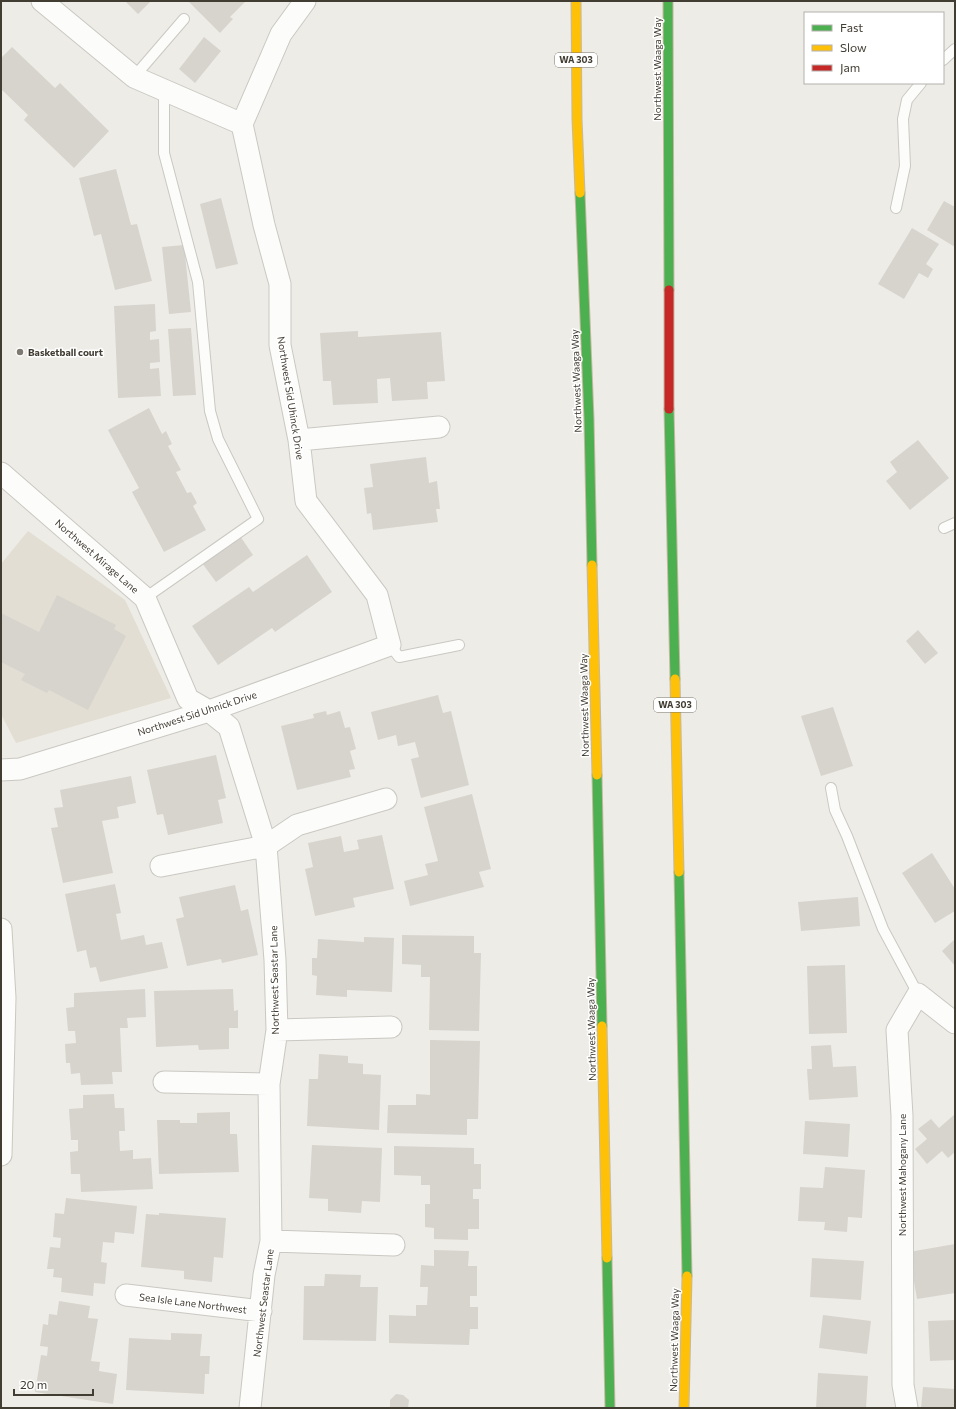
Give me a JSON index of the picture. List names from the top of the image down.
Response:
{
  "streets": {
    "highway": ["WA 303", "Northwest Waaga Way"],
    "street": [
      "Northwest Sid Uhinck Drive",
      "Northwest Mirage Lane",
      "Northwest Sid Uhnick Drive",
      "Northwest Seastar Lane",
      "Northwest Mahogany Lane",
      "Sea Isle Lane Northwest"
    ]
  },
  "crossings": [
    ["Northwest Sid Uhinck Drive", "Northwest Sid Uhnick Drive"],
    ["Northwest Mirage Lane", "Northwest Sid Uhnick Drive"],
    ["Northwest Mirage Lane", "Northwest Seastar Lane"],
    ["Northwest Sid Uhnick Drive", "Northwest Seastar Lane"],
    ["Northwest Seastar Lane", "Sea Isle Lane Northwest"]
  ],
  "places": ["Basketball court"],
  "legend": ["Fast", "Slow", "Jam"],
  "scale_bar": "20 m"
}
